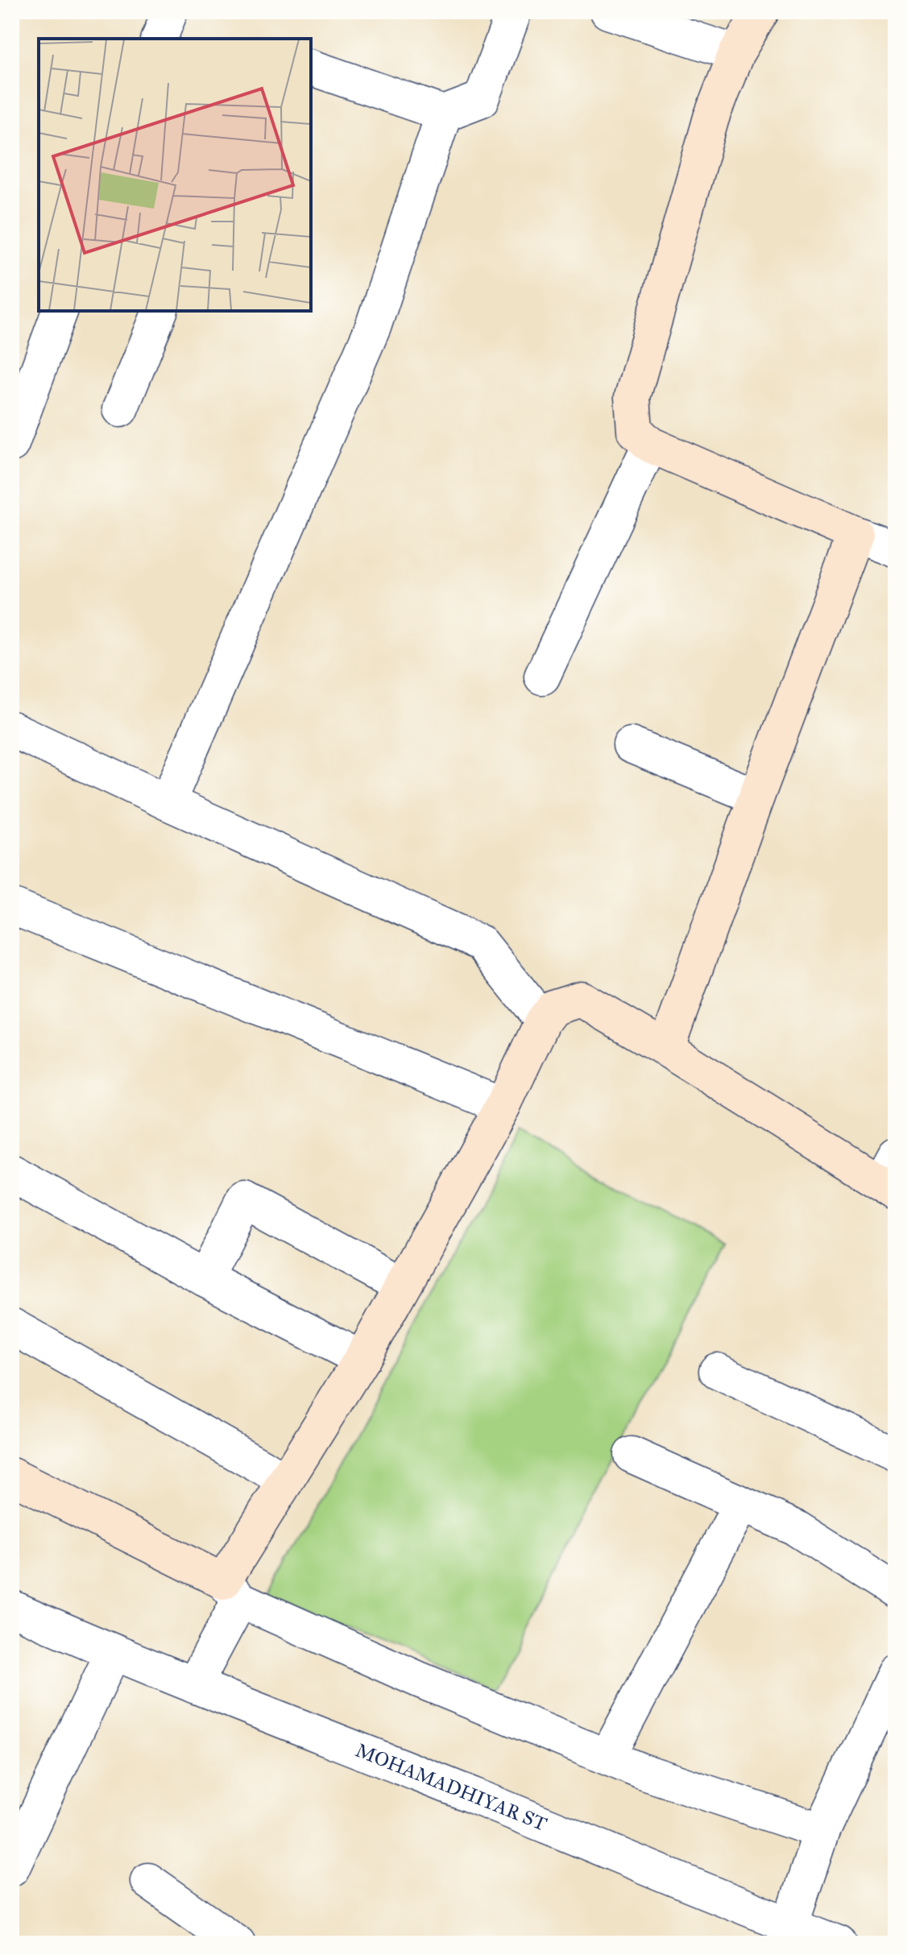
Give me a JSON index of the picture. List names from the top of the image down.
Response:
{
  "streets": {
    "street": ["MOHAMADHIYAR ST"]
  }
}
